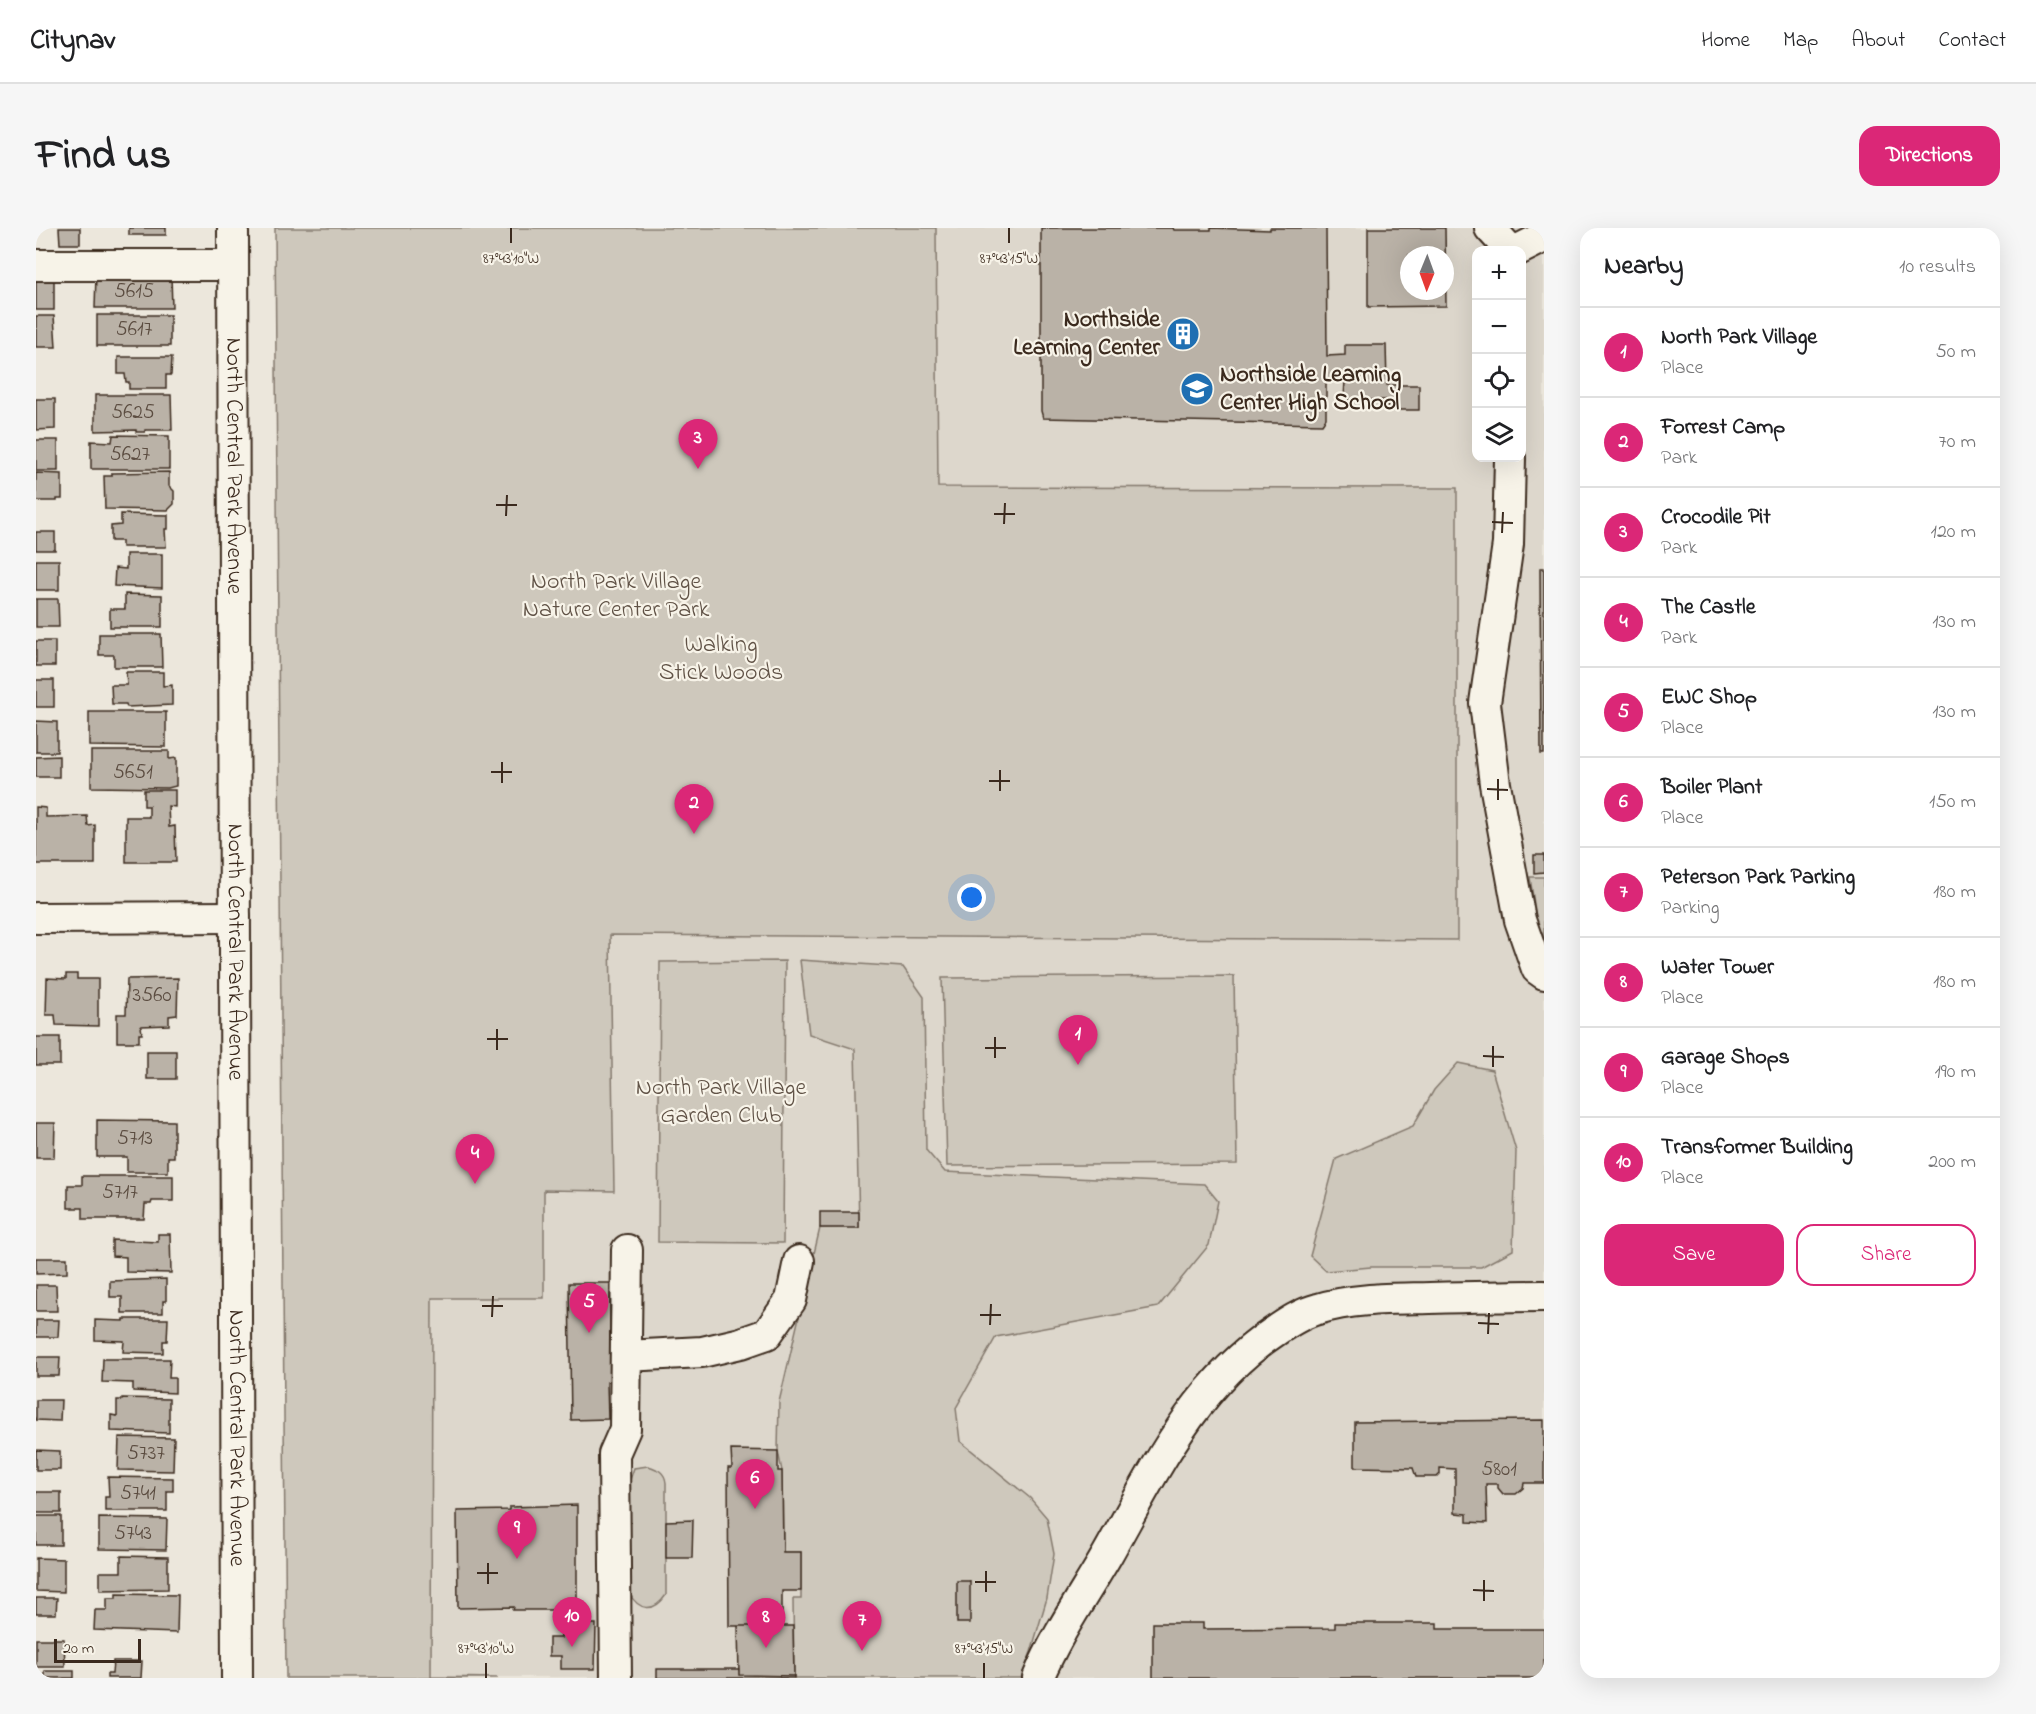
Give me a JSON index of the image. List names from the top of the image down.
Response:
{
  "streets": {
    "street": ["North Central Park Avenue"]
  },
  "parks": ["North Park Village Nature Center Park", "Walking Stick Woods", "North Park Village Garden Club"],
  "places": {
    "building": ["Northside Learning Center"],
    "school or university": ["Northside Learning Center High School"]
  },
  "house_numbers": [
    "5615",
    "5617",
    "5625",
    "5627",
    "5651",
    "3560",
    "5713",
    "5717",
    "5737",
    "5801",
    "5741",
    "5743"
  ],
  "scale_bar": "20 m",
  "north": "bottom",
  "page": {
    "header": "Citynav",
    "nav": [
      "Home",
      "Map",
      "About",
      "Contact"
    ],
    "title": "Find us",
    "buttons": [
      "Directions",
      ["Save", "Share"]
    ],
    "heading": ["Nearby", "10 results"],
    "map_buttons": ["+", "−"],
    "list": [
      {
        "mark": "1",
        "name": "North Park Village",
        "note": "Place",
        "value": "50 m"
      },
      {
        "mark": "2",
        "name": "Forrest Camp",
        "note": "Park",
        "value": "70 m"
      },
      {
        "mark": "3",
        "name": "Crocodile Pit",
        "note": "Park",
        "value": "120 m"
      },
      {
        "mark": "4",
        "name": "The Castle",
        "note": "Park",
        "value": "130 m"
      },
      {
        "mark": "5",
        "name": "EWC Shop",
        "note": "Place",
        "value": "130 m"
      },
      {
        "mark": "6",
        "name": "Boiler Plant",
        "note": "Place",
        "value": "150 m"
      },
      {
        "mark": "7",
        "name": "Peterson Park Parking",
        "note": "Parking",
        "value": "180 m"
      },
      {
        "mark": "8",
        "name": "Water Tower",
        "note": "Place",
        "value": "180 m"
      },
      {
        "mark": "9",
        "name": "Garage Shops",
        "note": "Place",
        "value": "190 m"
      },
      {
        "mark": "10",
        "name": "Transformer Building",
        "note": "Place",
        "value": "200 m"
      }
    ],
    "pins": [
      "3",
      "2",
      "1",
      "4",
      "5",
      "6",
      "9",
      "10",
      "8",
      "7"
    ],
    "scale": "20 m"
  },
  "coordinates": ["87°43'10\"W", "87°43'15\"W"]
}
